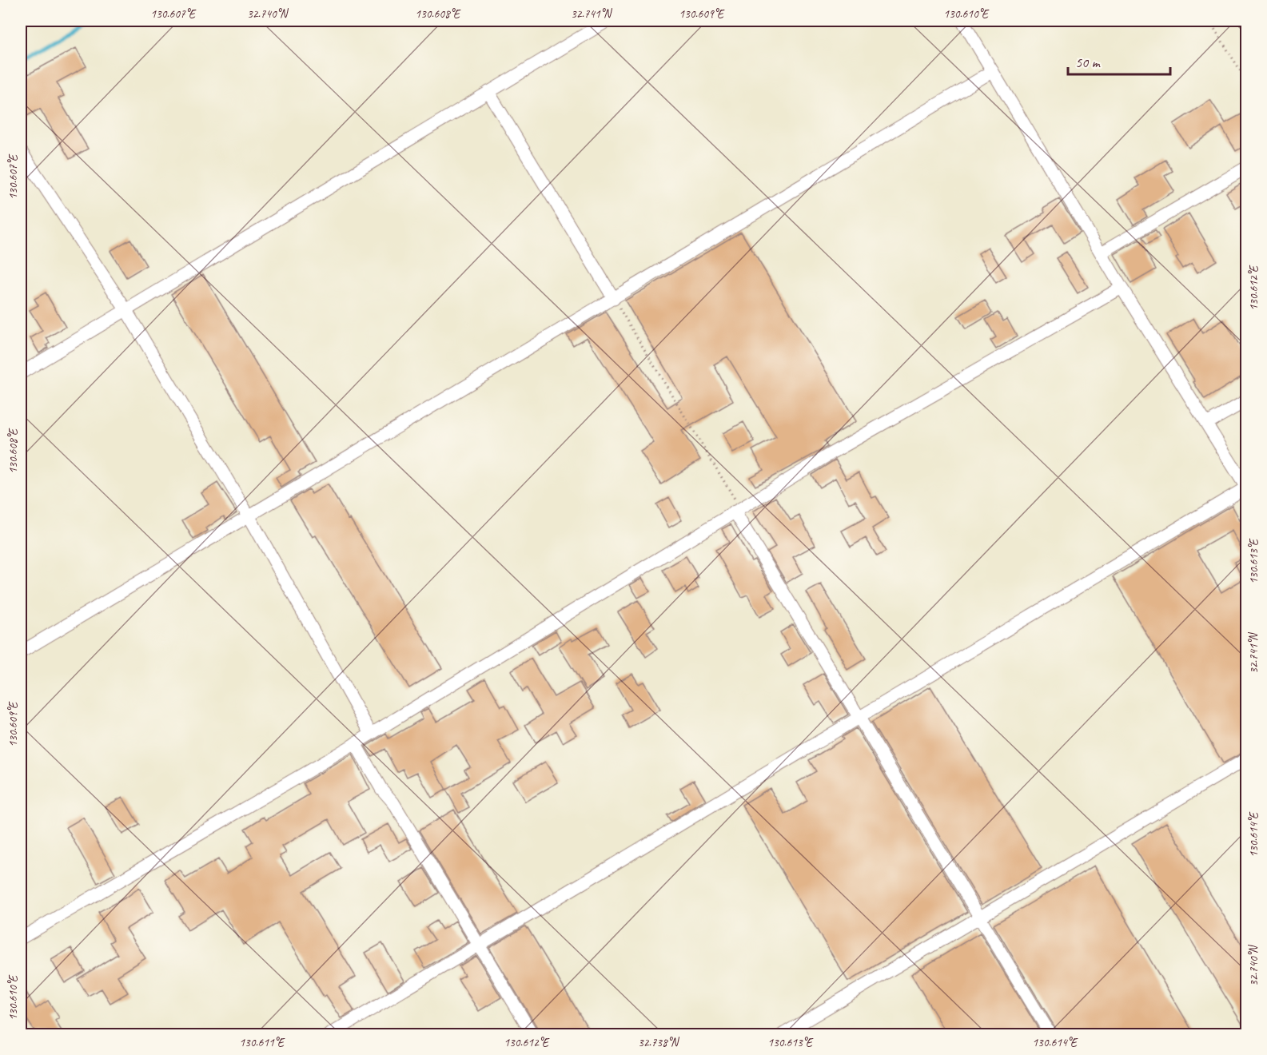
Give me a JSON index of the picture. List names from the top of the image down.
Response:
{
  "scale_bar": "50 m",
  "coordinates": [
    "130.607°E",
    "32.740°N",
    "130.608°E",
    "32.741°N",
    "130.609°E",
    "130.610°E",
    "130.612°E",
    "130.613°E",
    "130.614°E",
    "130.611°E",
    "32.738°N"
  ]
}
